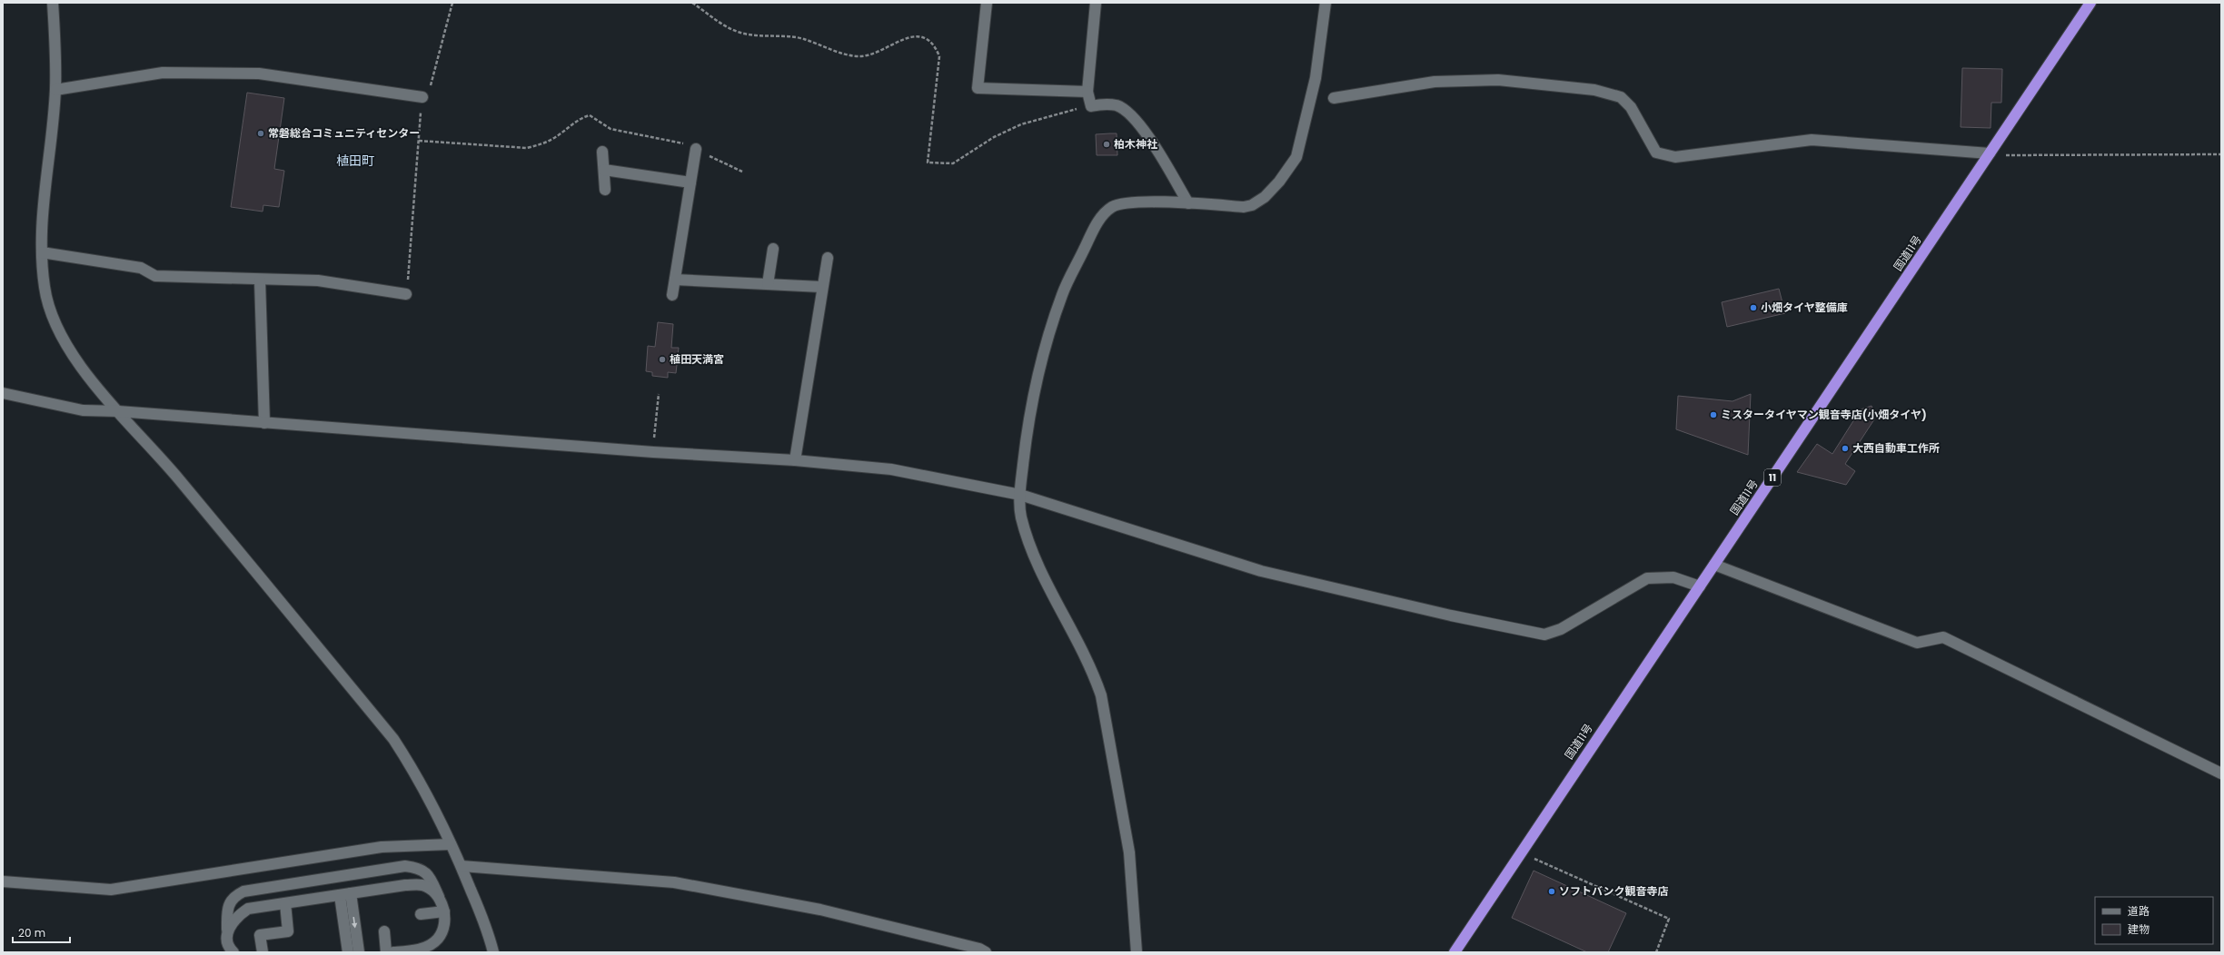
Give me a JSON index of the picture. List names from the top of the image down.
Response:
{
  "streets": {
    "highway": ["国道11号", "11"]
  },
  "districts": ["植田町"],
  "places": [
    "常磐総合コミュニティセンター",
    "柏木神社",
    "小畑タイヤ整備庫",
    "植田天満宮",
    "ミスタータイヤマン観音寺店(小畑タイヤ)",
    "大西自動車工作所",
    "ソフトバンク観音寺店"
  ],
  "legend": ["道路", "建物"],
  "scale_bar": "20 m"
}
